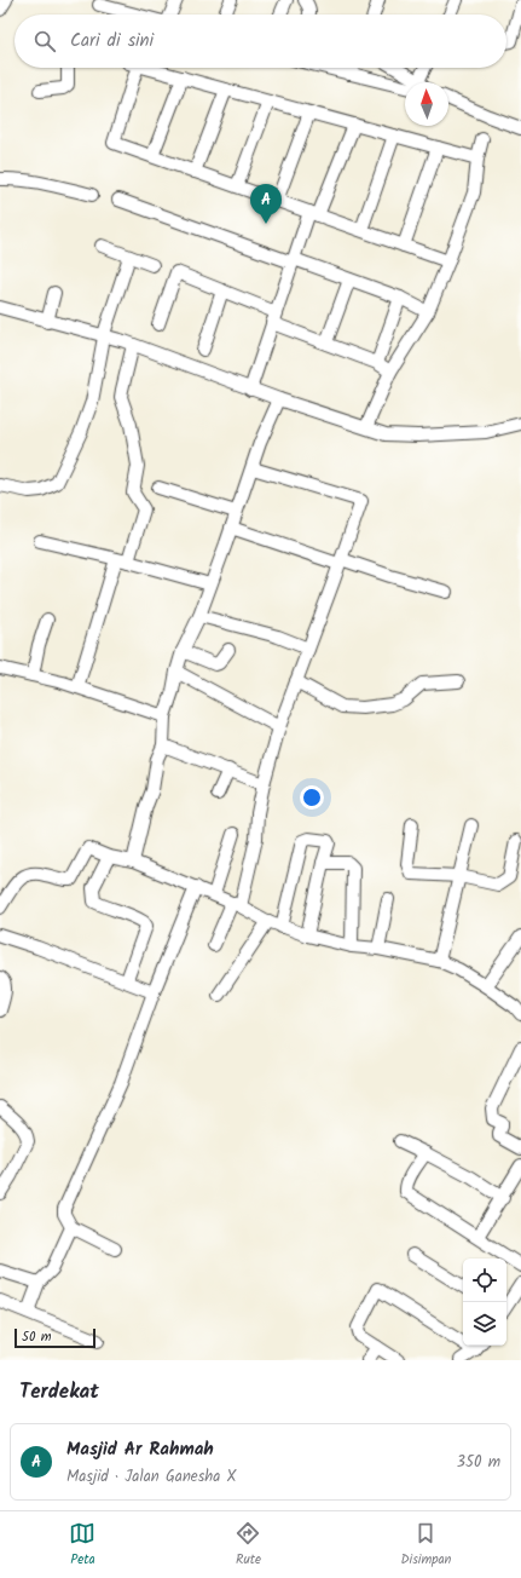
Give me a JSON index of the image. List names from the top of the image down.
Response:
{
  "scale_bar": "50 m",
  "north": "top",
  "page": {
    "search": "Cari di sini",
    "pins": "A",
    "scale": "50 m",
    "heading": "Terdekat",
    "list": [
      {
        "mark": "A",
        "name": "Masjid Ar Rahmah",
        "note": "Masjid · Jalan Ganesha X",
        "value": "350 m"
      }
    ],
    "nav": ["Peta", "Rute", "Disimpan"]
  }
}
